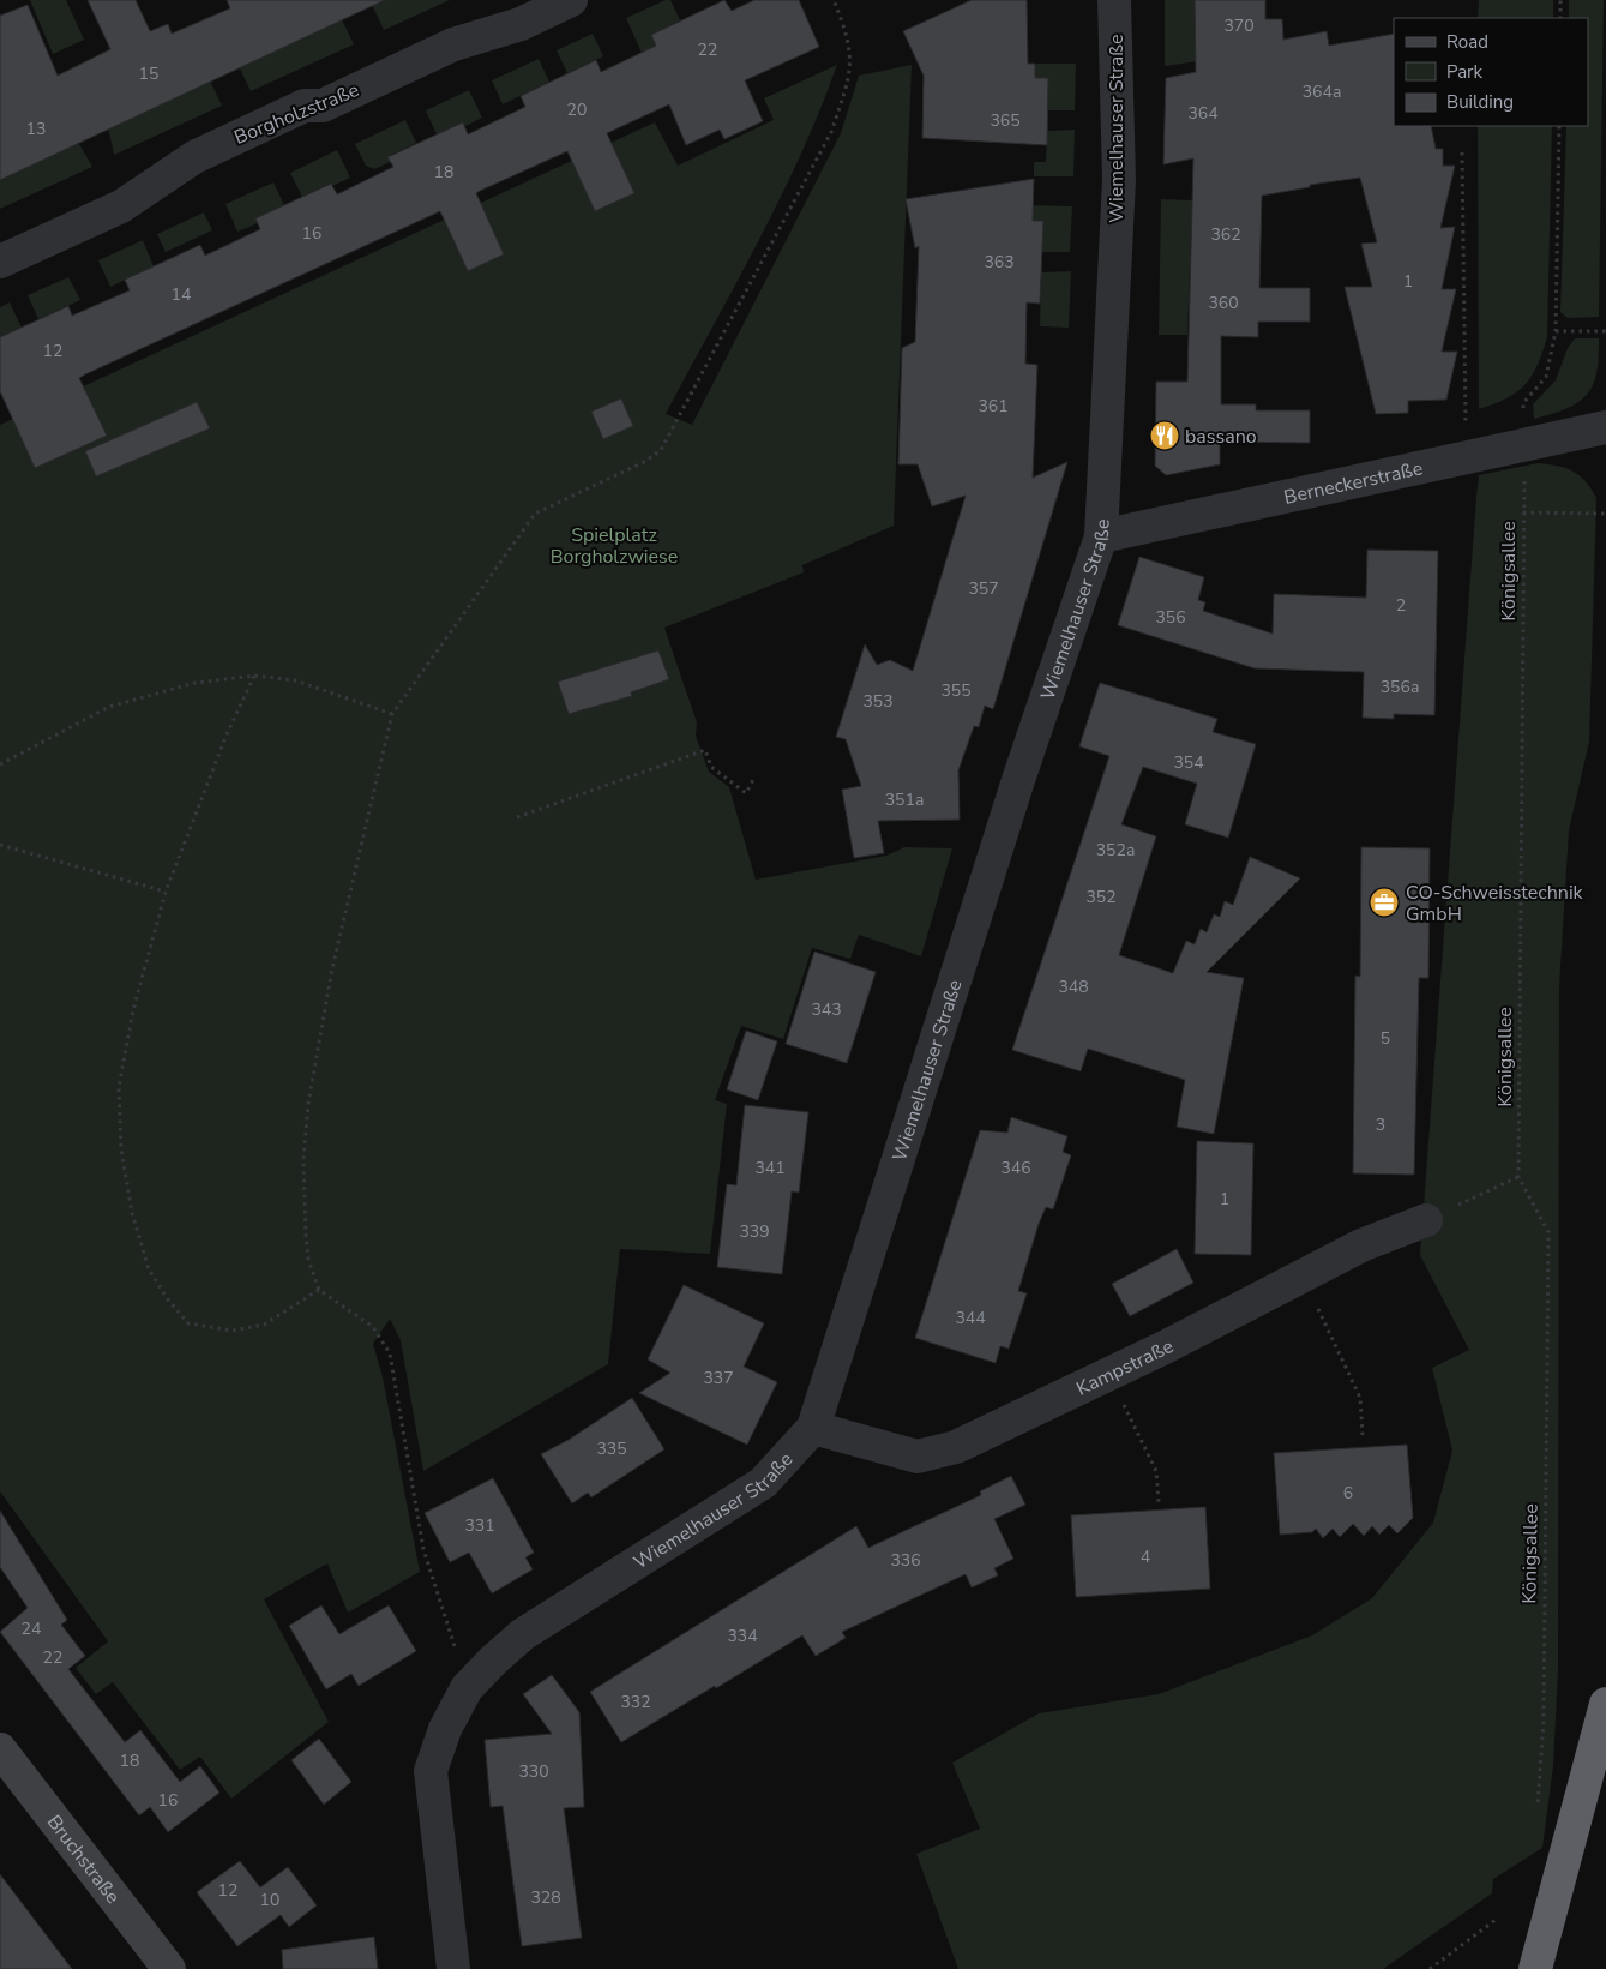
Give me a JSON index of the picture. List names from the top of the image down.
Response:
{
  "streets": {
    "street": [
      "Borgholzstraße",
      "Wiemelhauser Straße",
      "Berneckerstraße",
      "Kampstraße",
      "Bruchstraße"
    ],
    "path": ["Königsallee"]
  },
  "crossings": [
    ["Wiemelhauser Straße", "Berneckerstraße"],
    ["Wiemelhauser Straße", "Kampstraße"],
    ["Berneckerstraße", "Königsallee"]
  ],
  "parks": ["Spielplatz Borgholzwiese"],
  "places": {
    "restaurant": ["bassano"],
    "office": ["CO-Schweisstechnik GmbH"]
  },
  "house_numbers": [
    "370",
    "22",
    "15",
    "364a",
    "20",
    "364",
    "365",
    "13",
    "18",
    "16",
    "362",
    "363",
    "1",
    "14",
    "360",
    "12",
    "361",
    "357",
    "2",
    "356",
    "356a",
    "355",
    "353",
    "354",
    "351a",
    "352a",
    "352",
    "348",
    "343",
    "5",
    "3",
    "341",
    "346",
    "1",
    "339",
    "344",
    "337",
    "335",
    "6",
    "331",
    "4",
    "336",
    "24",
    "334",
    "22",
    "332",
    "18",
    "330",
    "16",
    "12",
    "328",
    "10"
  ],
  "legend": ["Road", "Park", "Building"]
}
